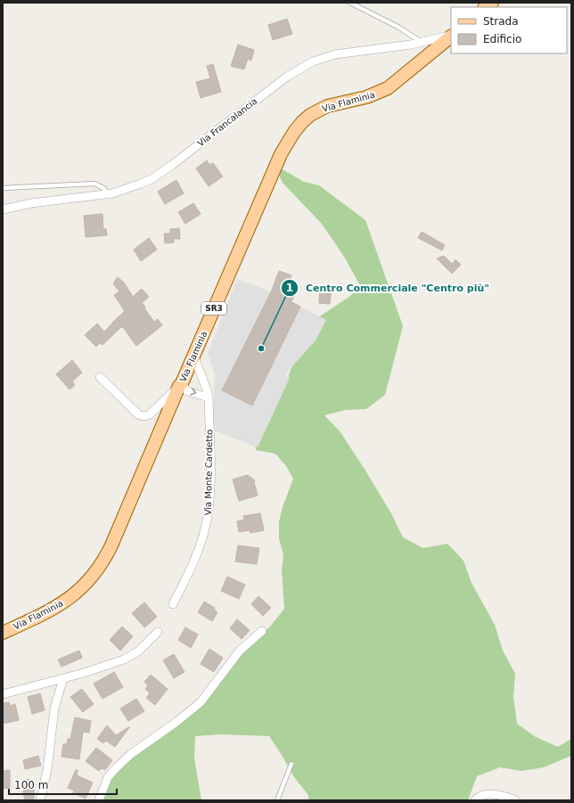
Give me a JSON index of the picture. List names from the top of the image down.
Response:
{
  "streets": {
    "main road": ["Via Flaminia", "SR3"],
    "street": ["Via Francalancia", "Via Monte Cardetto"]
  },
  "crossings": [
    ["Via Flaminia", "Via Monte Cardetto"]
  ],
  "places": ["Centro Commerciale \"Centro più\""],
  "legend": ["Strada", "Edificio"],
  "scale_bar": "100 m"
}
